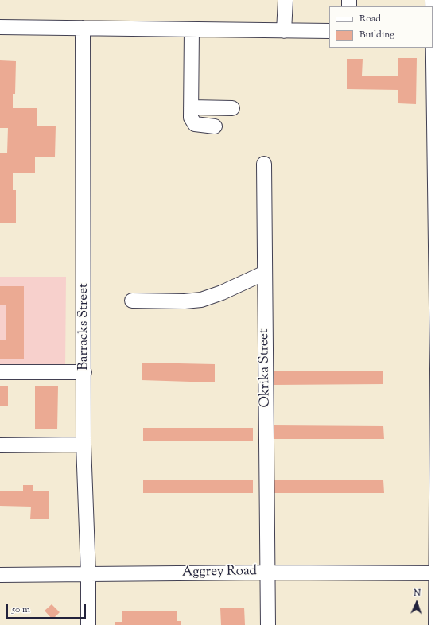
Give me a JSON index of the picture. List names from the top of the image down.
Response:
{
  "streets": {
    "street": ["Barracks Street", "Okrika Street", "Aggrey Road"]
  },
  "crossings": [
    ["Barracks Street", "Aggrey Road"],
    ["Okrika Street", "Aggrey Road"]
  ],
  "legend": ["Road", "Building"],
  "scale_bar": "50 m",
  "north": "top"
}
